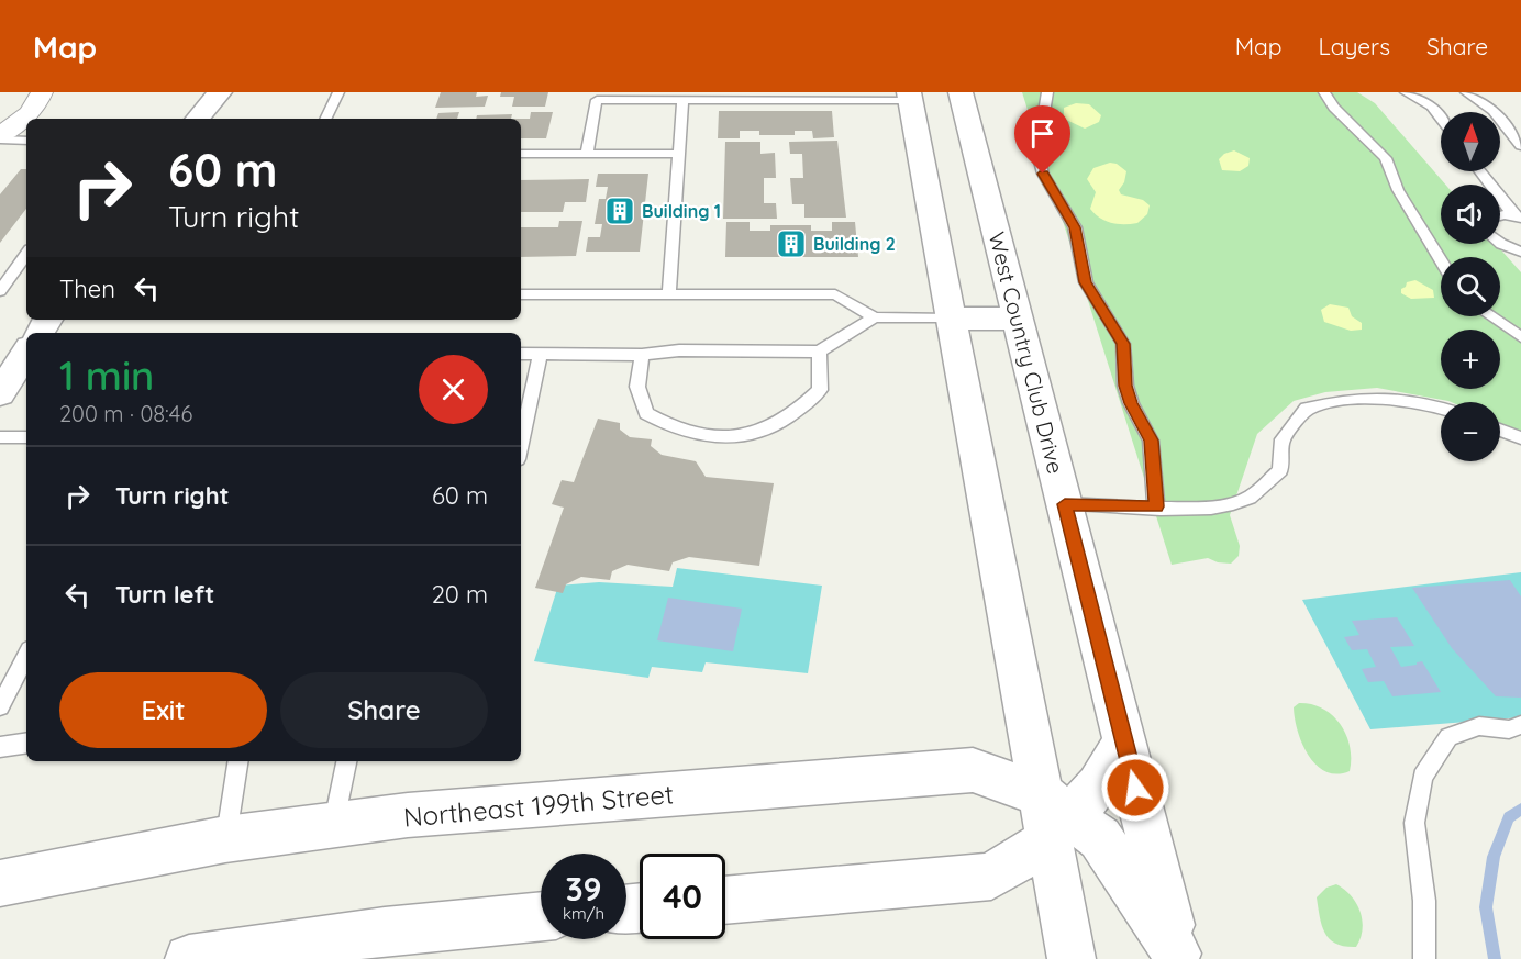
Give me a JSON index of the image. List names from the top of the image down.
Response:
{
  "streets": {
    "street": ["West Country Club Drive", "Northeast 199th Street"]
  },
  "crossings": [
    ["West Country Club Drive", "Northeast 199th Street"]
  ],
  "places": {
    "building": ["Building 1", "Building 2"]
  },
  "north": "top",
  "page": {
    "header": "Map",
    "nav": ["Map", "Layers", "Share"],
    "map_buttons": ["+", "−"],
    "turn": ["60 m", "Turn right"],
    "then": "Then",
    "heading": ["1 min", "200 m · 08:46"],
    "list": [
      {
        "name": "Turn right",
        "value": "60 m"
      },
      {
        "name": "Turn left",
        "value": "20 m"
      }
    ],
    "buttons": ["Exit", "Share"],
    "speed": "39 km/h",
    "limit": "40"
  }
}
